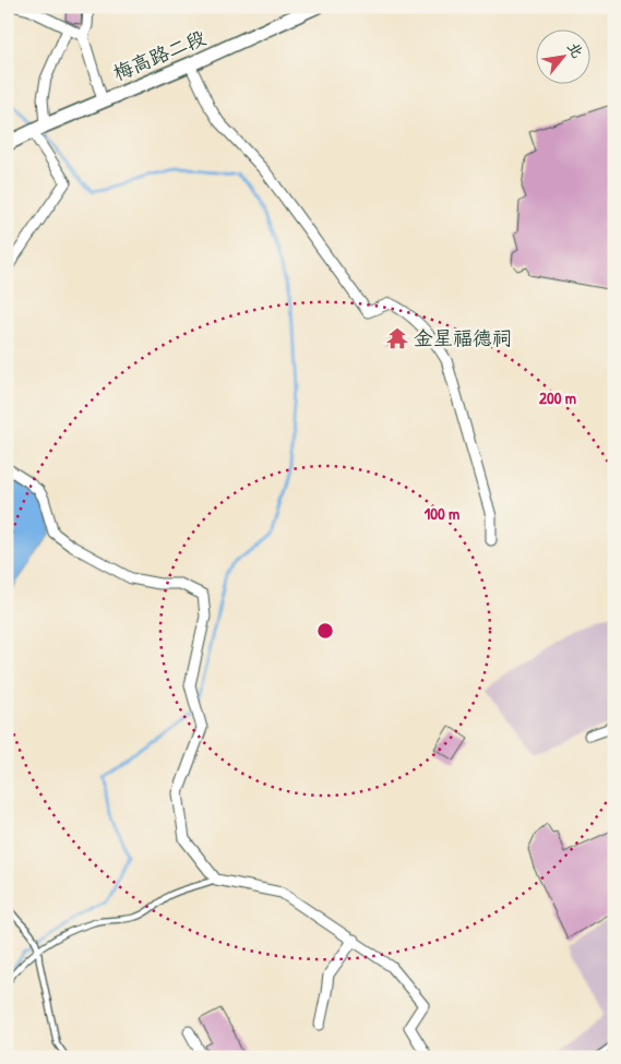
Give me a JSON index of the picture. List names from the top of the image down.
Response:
{
  "streets": {
    "street": ["梅高路二段"]
  },
  "places": {
    "temple": ["金星福德祠"]
  },
  "north": "top right",
  "rings": ["200 m", "100 m"]
}
